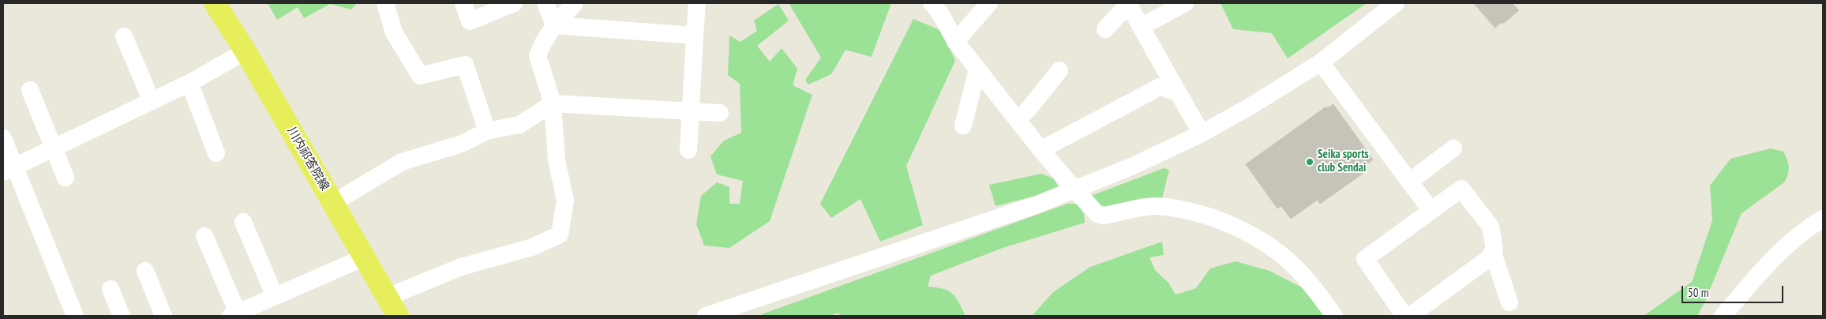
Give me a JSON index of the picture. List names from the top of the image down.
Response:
{
  "streets": {
    "main road": ["川内祁答院線"]
  },
  "places": ["Seika sports club Sendai"],
  "scale_bar": "50 m"
}
